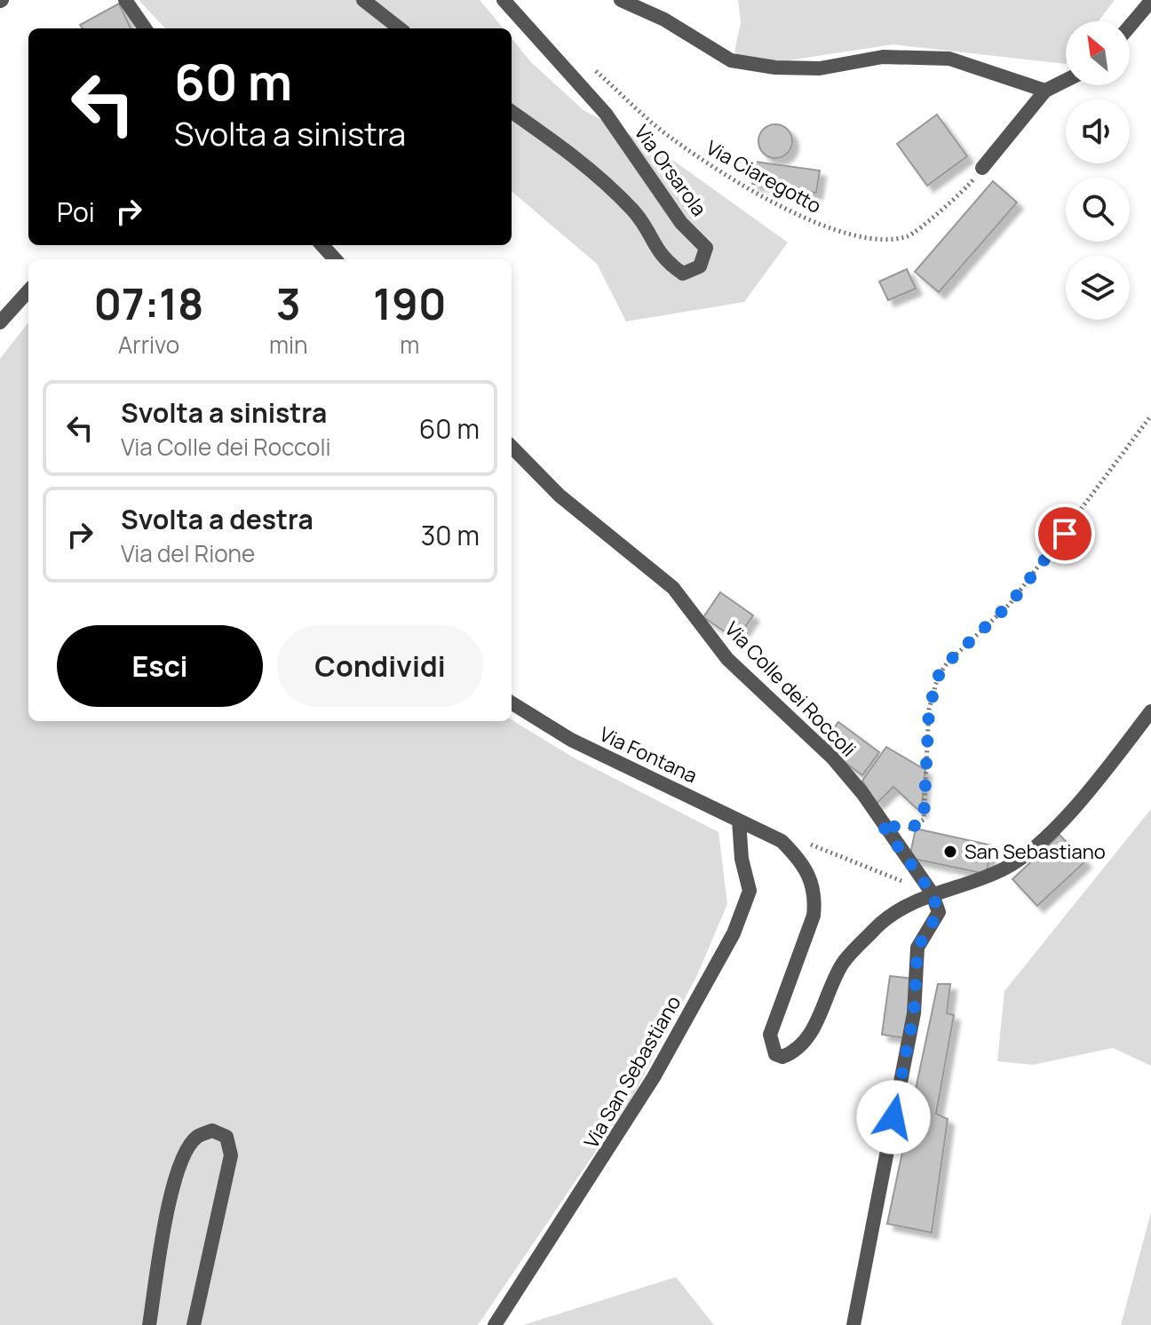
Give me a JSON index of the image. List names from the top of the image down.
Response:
{
  "streets": {
    "street": [
      "Via Orsarola",
      "Via Colle dei Roccoli",
      "Via Fontana",
      "Via San Sebastiano"
    ],
    "path": ["Via Ciaregotto"]
  },
  "crossings": [
    ["Via Fontana", "Via San Sebastiano"]
  ],
  "places": ["San Sebastiano"],
  "north": "top left",
  "page": {
    "turn": ["60 m", "Svolta a sinistra"],
    "then": "Poi",
    "eta": [
      "07:18",
      "Arrivo",
      "3",
      "min",
      "190",
      "m"
    ],
    "list": [
      {
        "name": "Svolta a sinistra",
        "note": "Via Colle dei Roccoli",
        "value": "60 m"
      },
      {
        "name": "Svolta a destra",
        "note": "Via del Rione",
        "value": "30 m"
      }
    ],
    "buttons": ["Esci", "Condividi"]
  }
}
